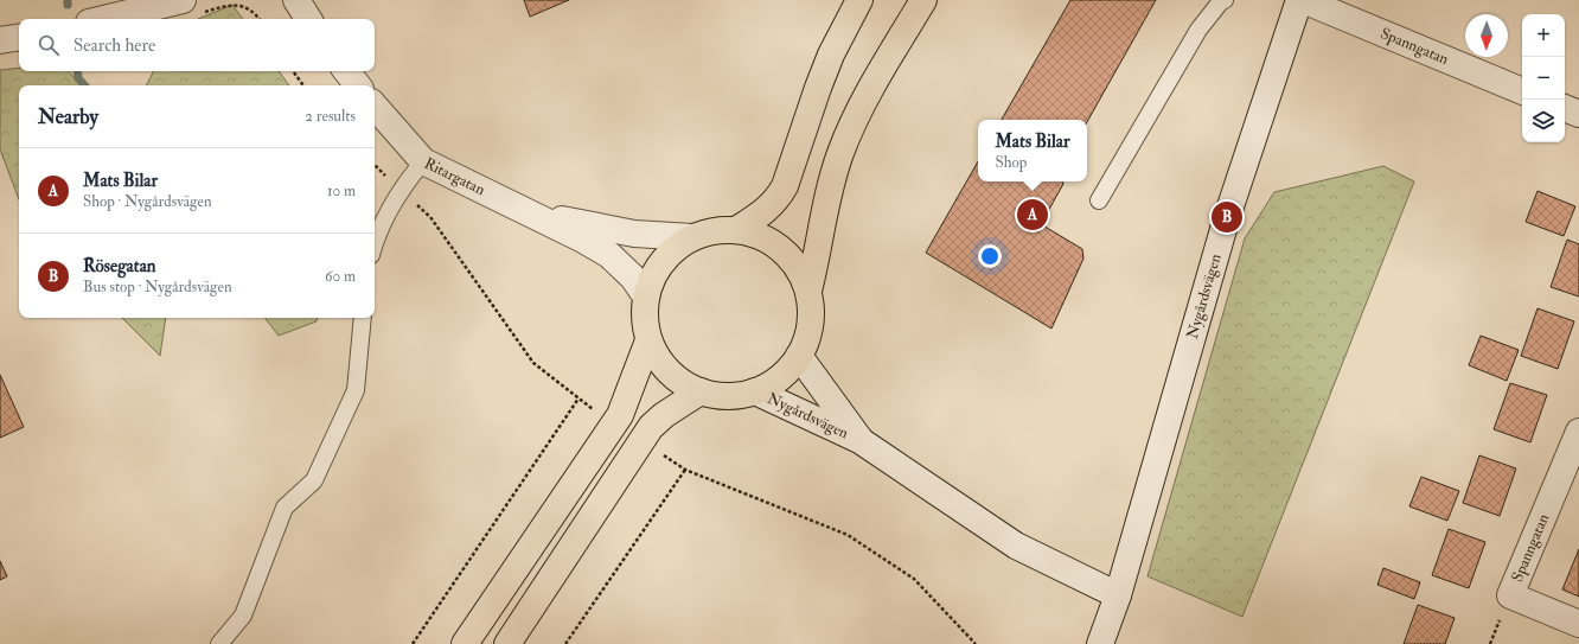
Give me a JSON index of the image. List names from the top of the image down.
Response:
{
  "streets": {
    "street": ["Spanngatan", "Ritargatan", "Nygårdsvägen"]
  },
  "crossings": [
    ["Spanngatan", "Nygårdsvägen"],
    ["Ritargatan", "Nygårdsvägen"]
  ],
  "north": "bottom",
  "page": {
    "map_buttons": ["+", "−"],
    "search": "Search here",
    "heading": ["Nearby", "2 results"],
    "popup": ["Mats Bilar", "Shop"],
    "list": [
      {
        "mark": "A",
        "name": "Mats Bilar",
        "note": "Shop · Nygårdsvägen",
        "value": "10 m"
      },
      {
        "mark": "B",
        "name": "Rösegatan",
        "note": "Bus stop · Nygårdsvägen",
        "value": "60 m"
      }
    ],
    "pins": ["A", "B"]
  }
}
